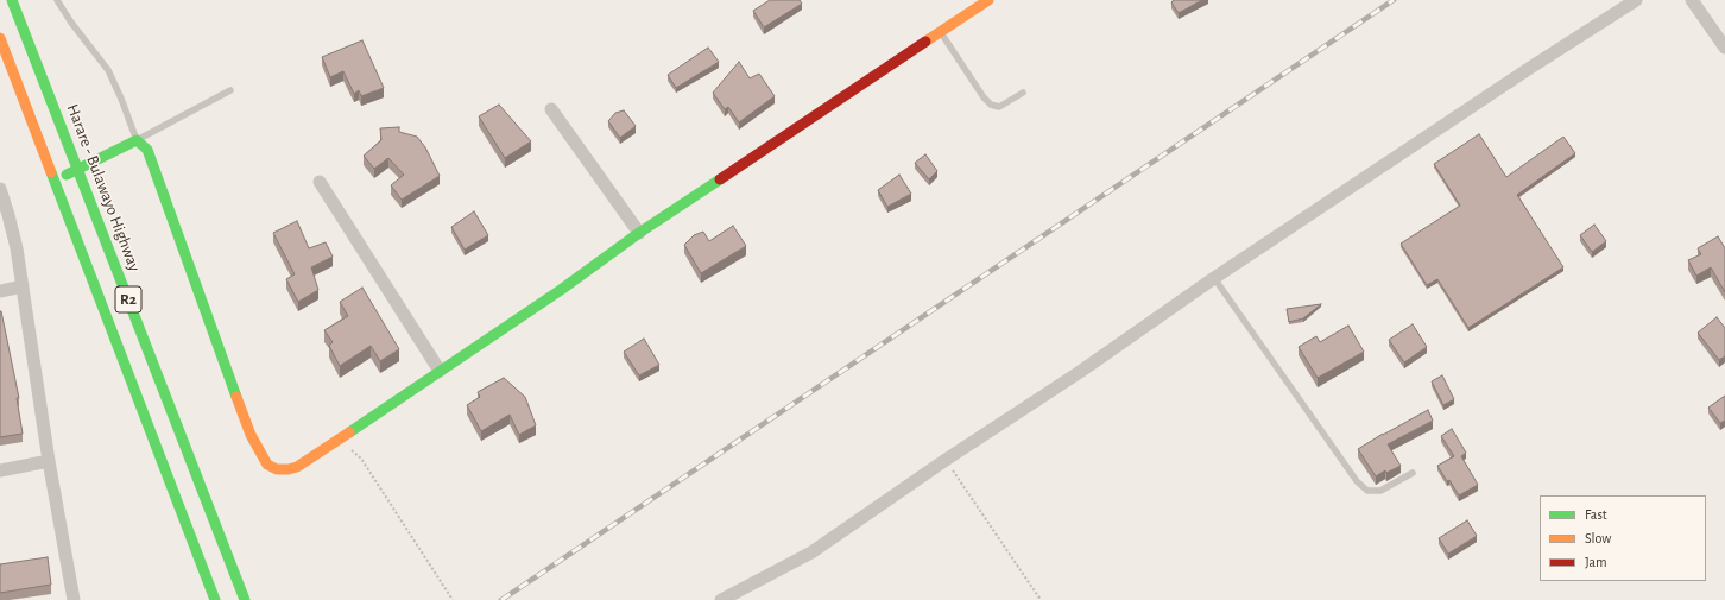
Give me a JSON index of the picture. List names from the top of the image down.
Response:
{
  "streets": {
    "main road": ["Harare - Bulawayo Highway", "R2"]
  },
  "legend": ["Fast", "Slow", "Jam"]
}
